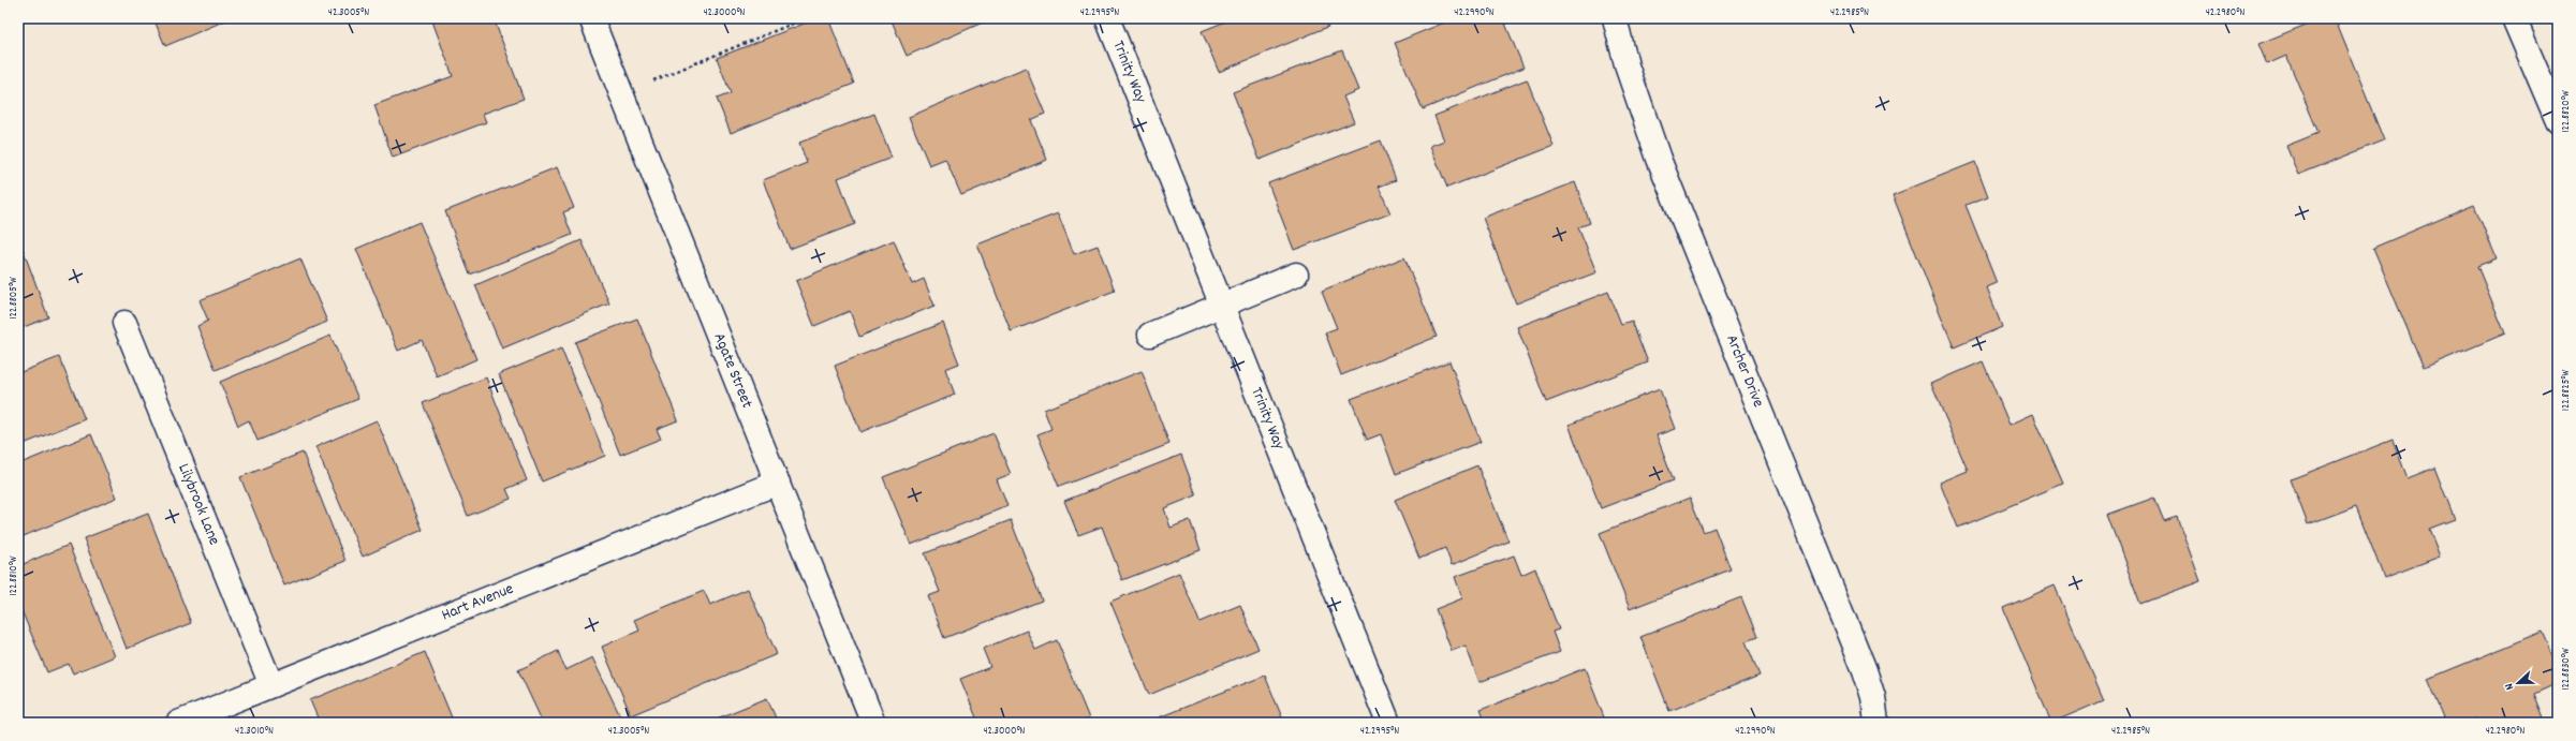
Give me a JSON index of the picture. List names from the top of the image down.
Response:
{
  "streets": {
    "street": [
      "Trinity Way",
      "Agate Street",
      "Archer Drive",
      "Lilybrook Lane",
      "Hart Avenue"
    ]
  },
  "crossings": [
    ["Agate Street", "Hart Avenue"],
    ["Lilybrook Lane", "Hart Avenue"]
  ],
  "north": "left",
  "coordinates": [
    "42.3005°N",
    "42.3000°N",
    "42.2995°N",
    "42.2990°N",
    "42.2985°N",
    "42.2980°N",
    "122.8820°W",
    "122.8805°W",
    "122.8825°W",
    "122.8810°W",
    "122.8830°W",
    "42.3010°N"
  ]
}
